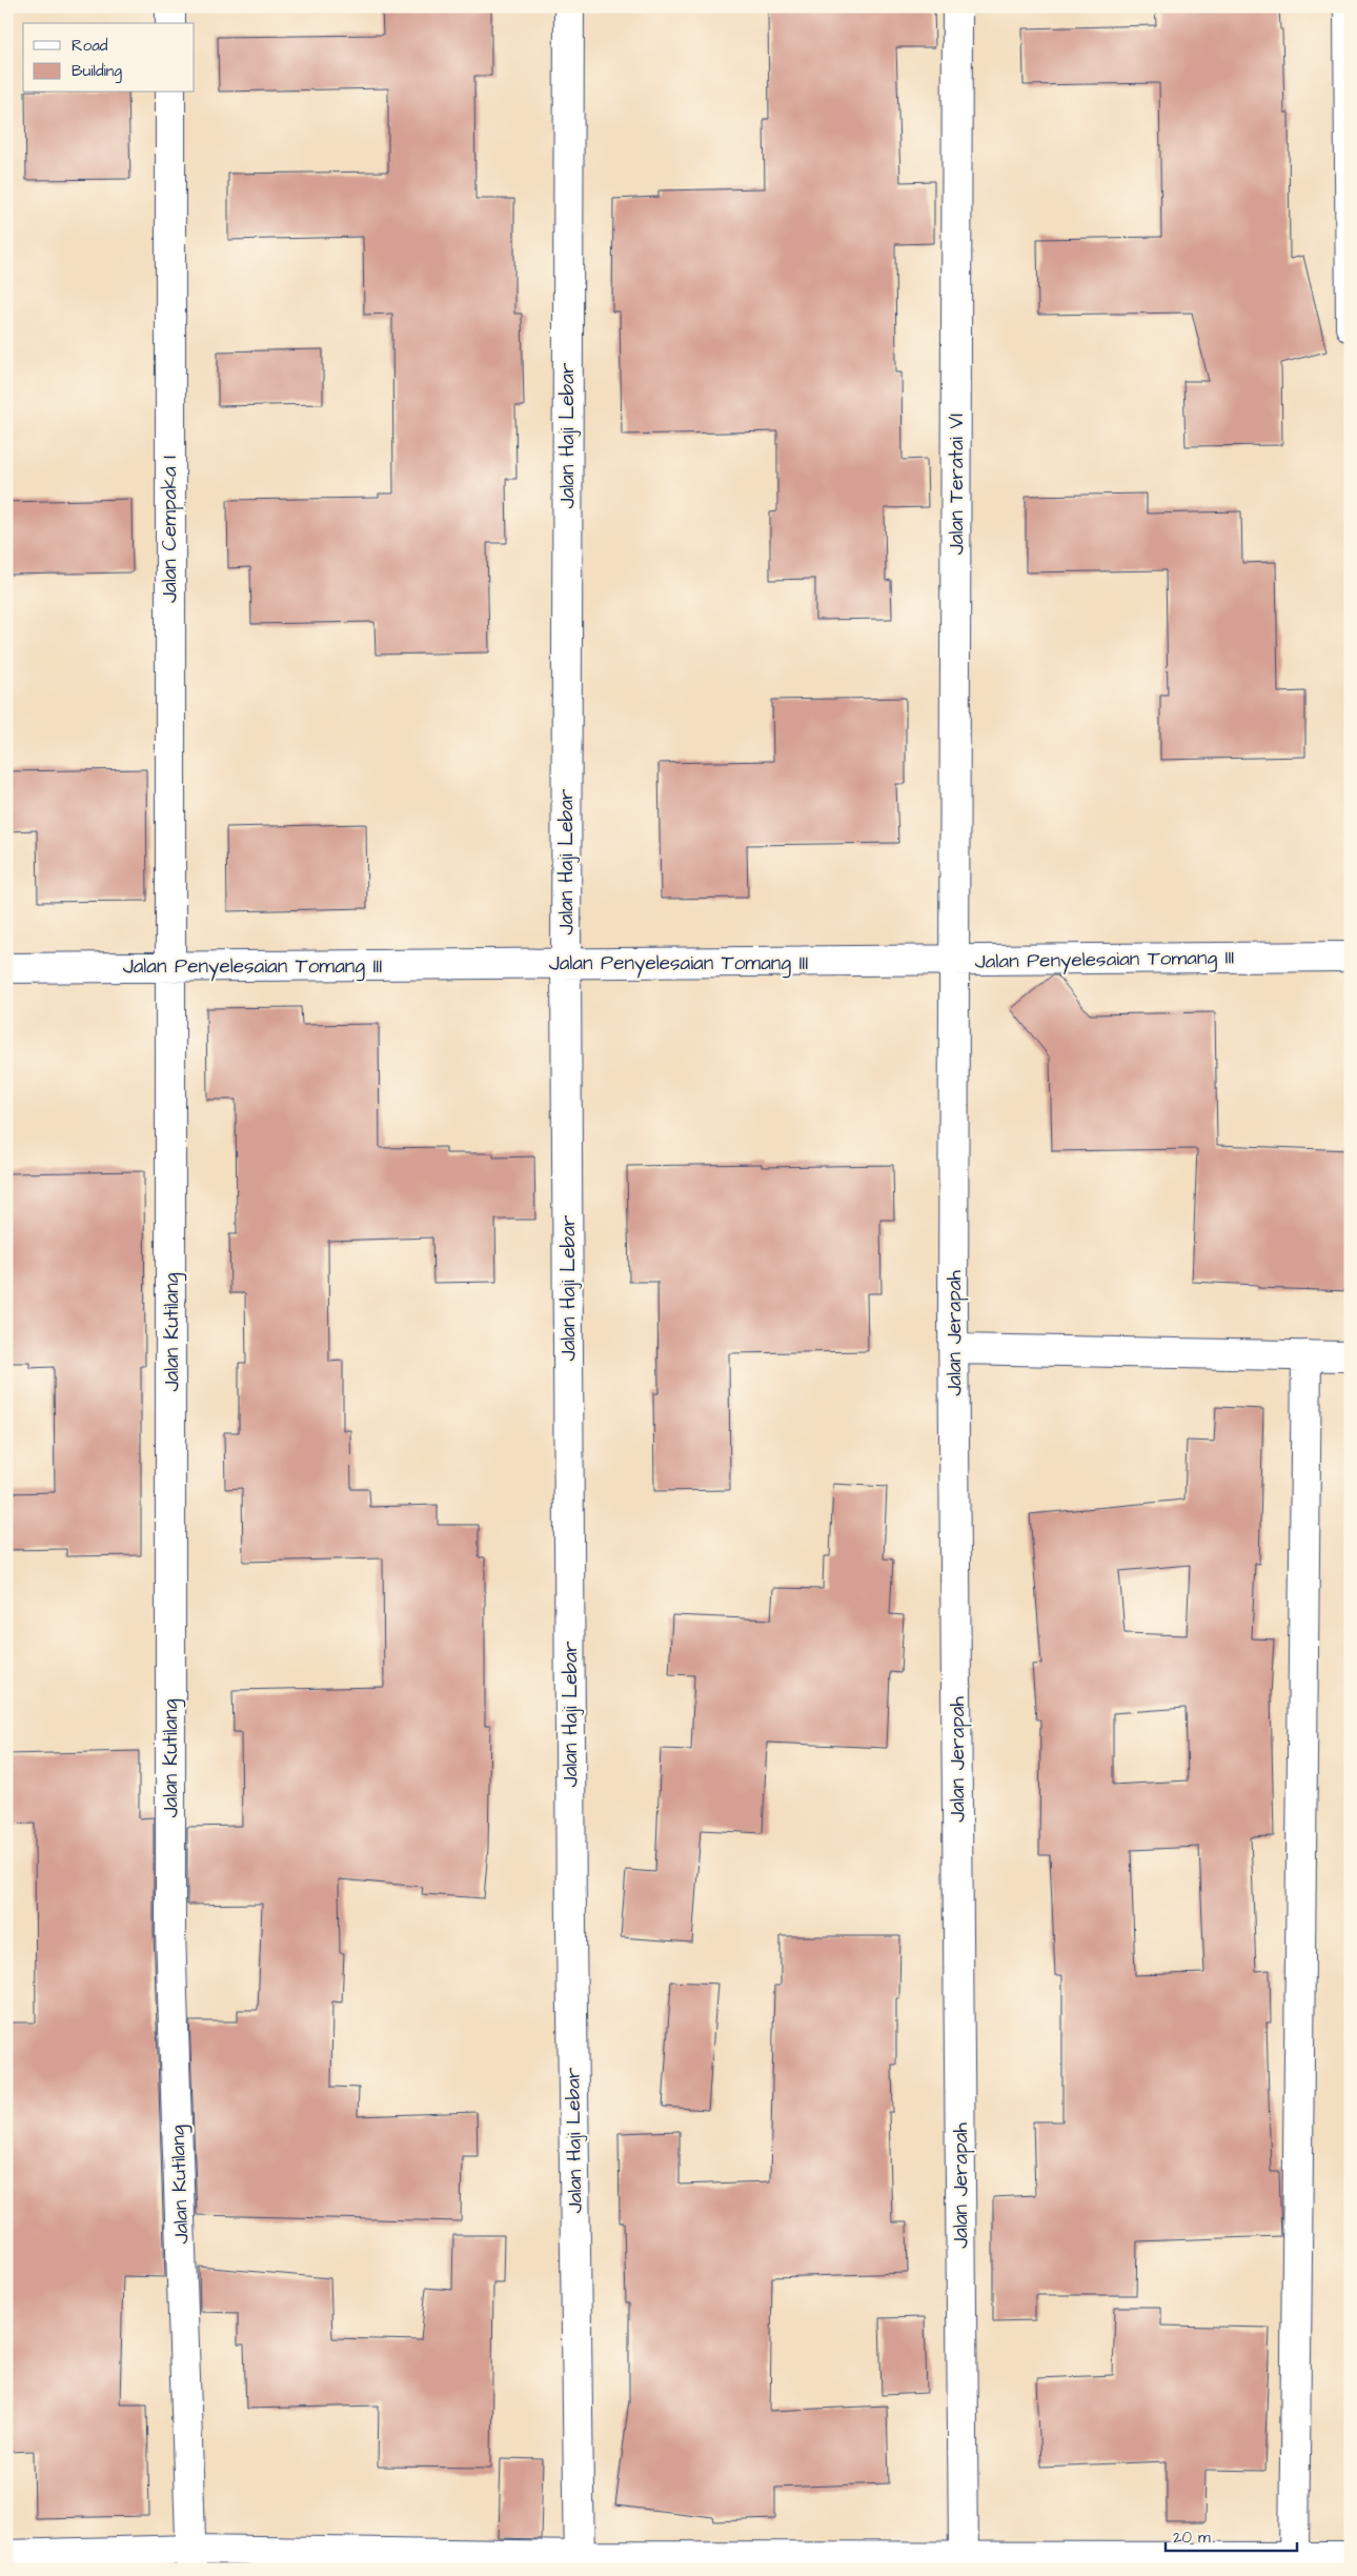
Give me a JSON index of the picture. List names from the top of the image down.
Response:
{
  "streets": {
    "street": [
      "Jalan Haji Lebar",
      "Jalan Teratai VI",
      "Jalan Cempaka I",
      "Jalan Penyelesaian Tomang III",
      "Jalan Kutilang",
      "Jalan Jerapah"
    ]
  },
  "crossings": [
    ["Jalan Haji Lebar", "Jalan Penyelesaian Tomang III"],
    ["Jalan Teratai VI", "Jalan Penyelesaian Tomang III"],
    ["Jalan Teratai VI", "Jalan Jerapah"],
    ["Jalan Cempaka I", "Jalan Penyelesaian Tomang III"],
    ["Jalan Cempaka I", "Jalan Kutilang"],
    ["Jalan Penyelesaian Tomang III", "Jalan Kutilang"],
    ["Jalan Penyelesaian Tomang III", "Jalan Jerapah"]
  ],
  "legend": ["Road", "Building"],
  "scale_bar": "20 m"
}
